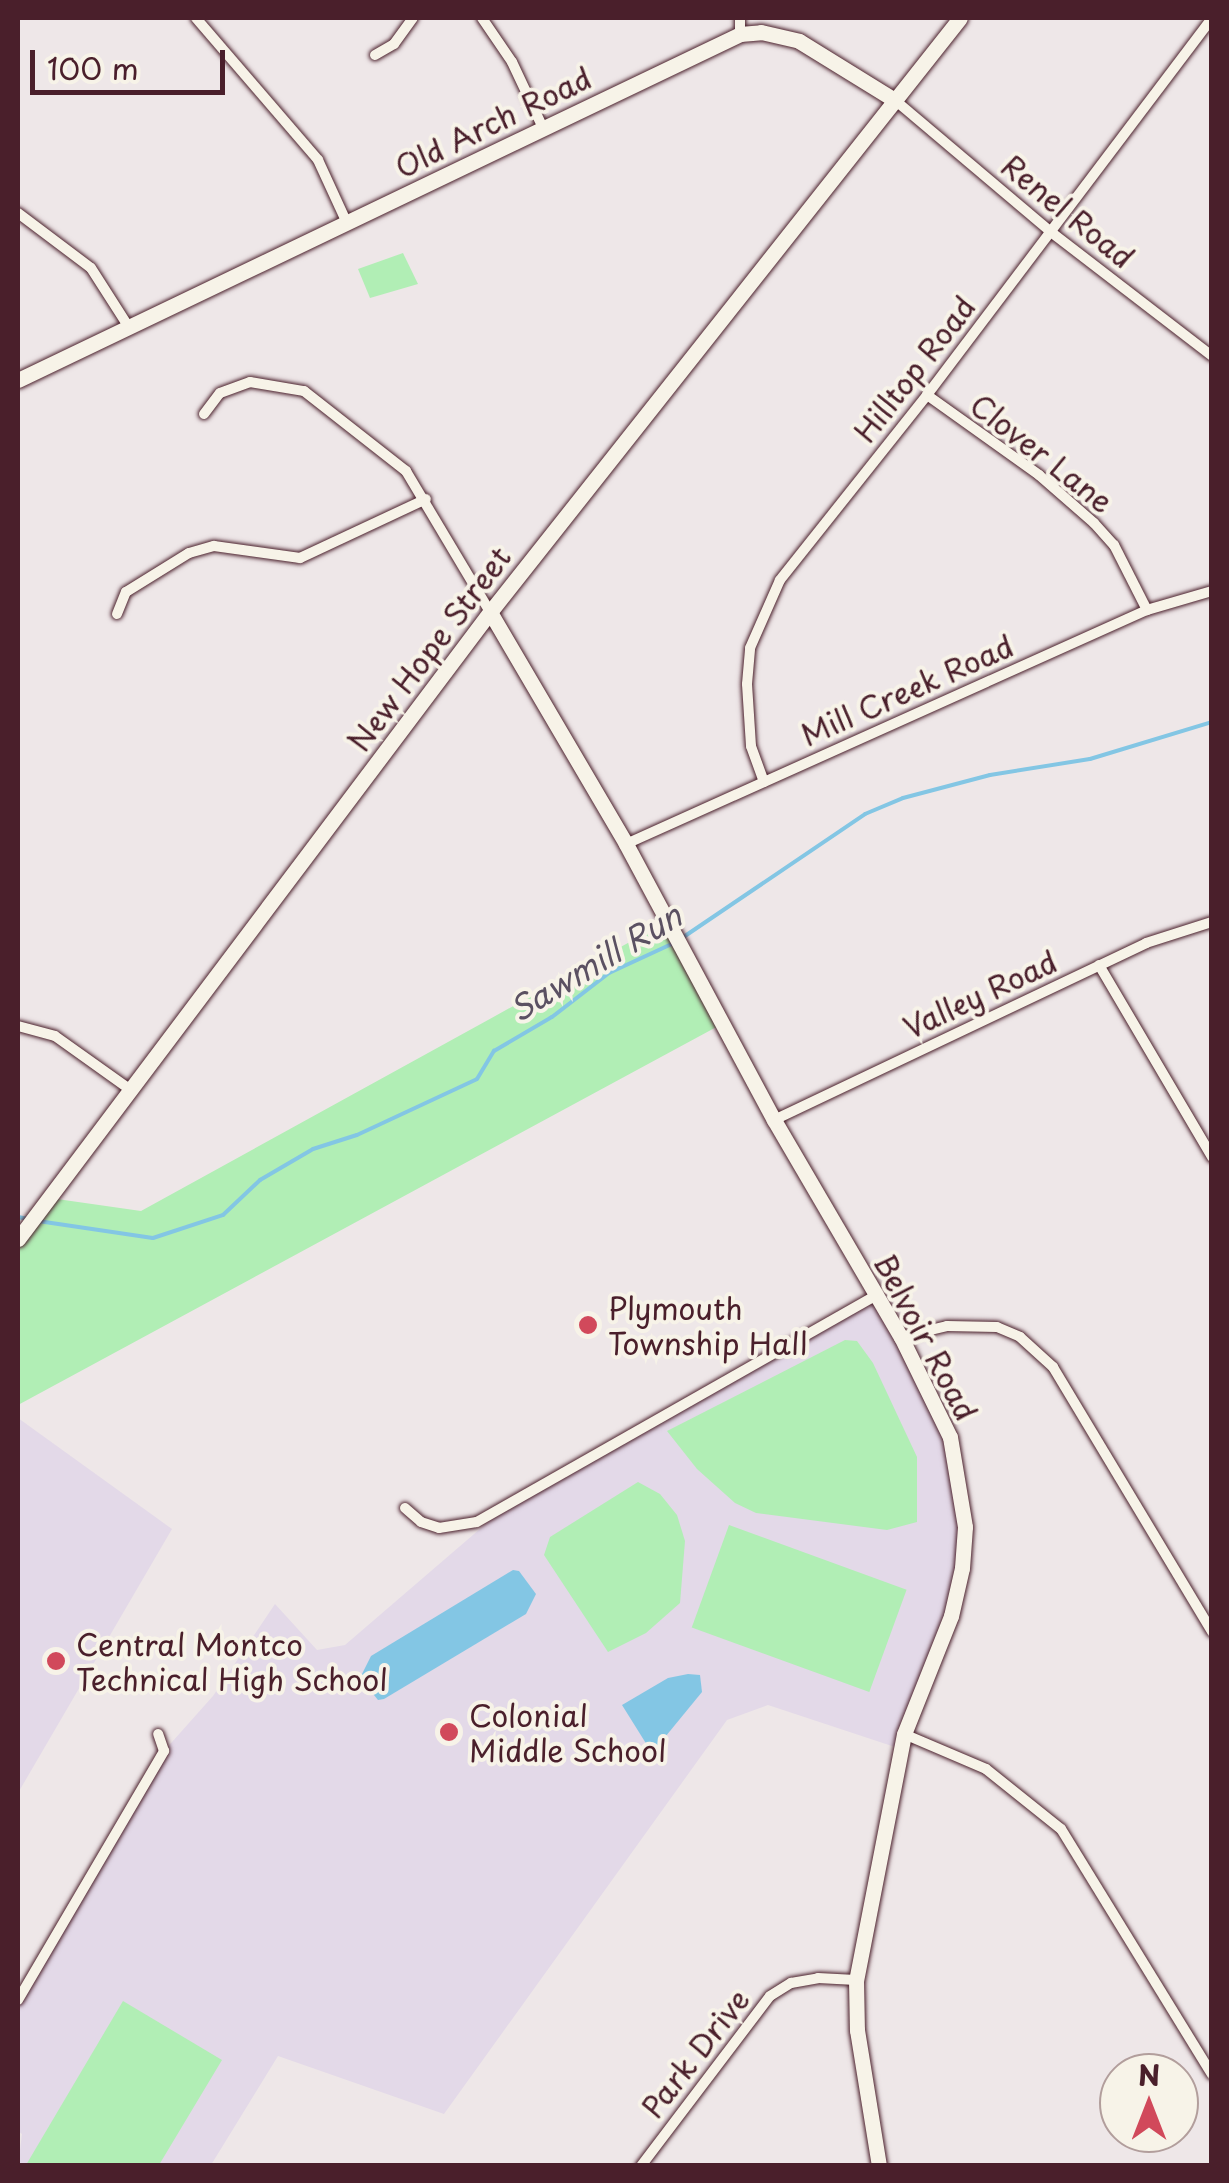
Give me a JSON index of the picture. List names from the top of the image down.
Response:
{
  "streets": {
    "street": [
      "Old Arch Road",
      "Renel Road",
      "Hilltop Road",
      "Clover Lane",
      "New Hope Street",
      "Mill Creek Road",
      "Valley Road",
      "Belvoir Road",
      "Park Drive"
    ]
  },
  "crossings": [
    ["Old Arch Road", "Renel Road"],
    ["Old Arch Road", "New Hope Street"],
    ["Renel Road", "Hilltop Road"],
    ["Renel Road", "New Hope Street"],
    ["Hilltop Road", "Clover Lane"],
    ["Hilltop Road", "Mill Creek Road"],
    ["Clover Lane", "Mill Creek Road"],
    ["New Hope Street", "Belvoir Road"],
    ["Mill Creek Road", "Belvoir Road"],
    ["Valley Road", "Belvoir Road"],
    ["Belvoir Road", "Park Drive"]
  ],
  "water": ["Sawmill Run"],
  "places": ["Plymouth Township Hall", "Central Montco Technical High School", "Colonial Middle School"],
  "scale_bar": "100 m",
  "north": "top"
}
